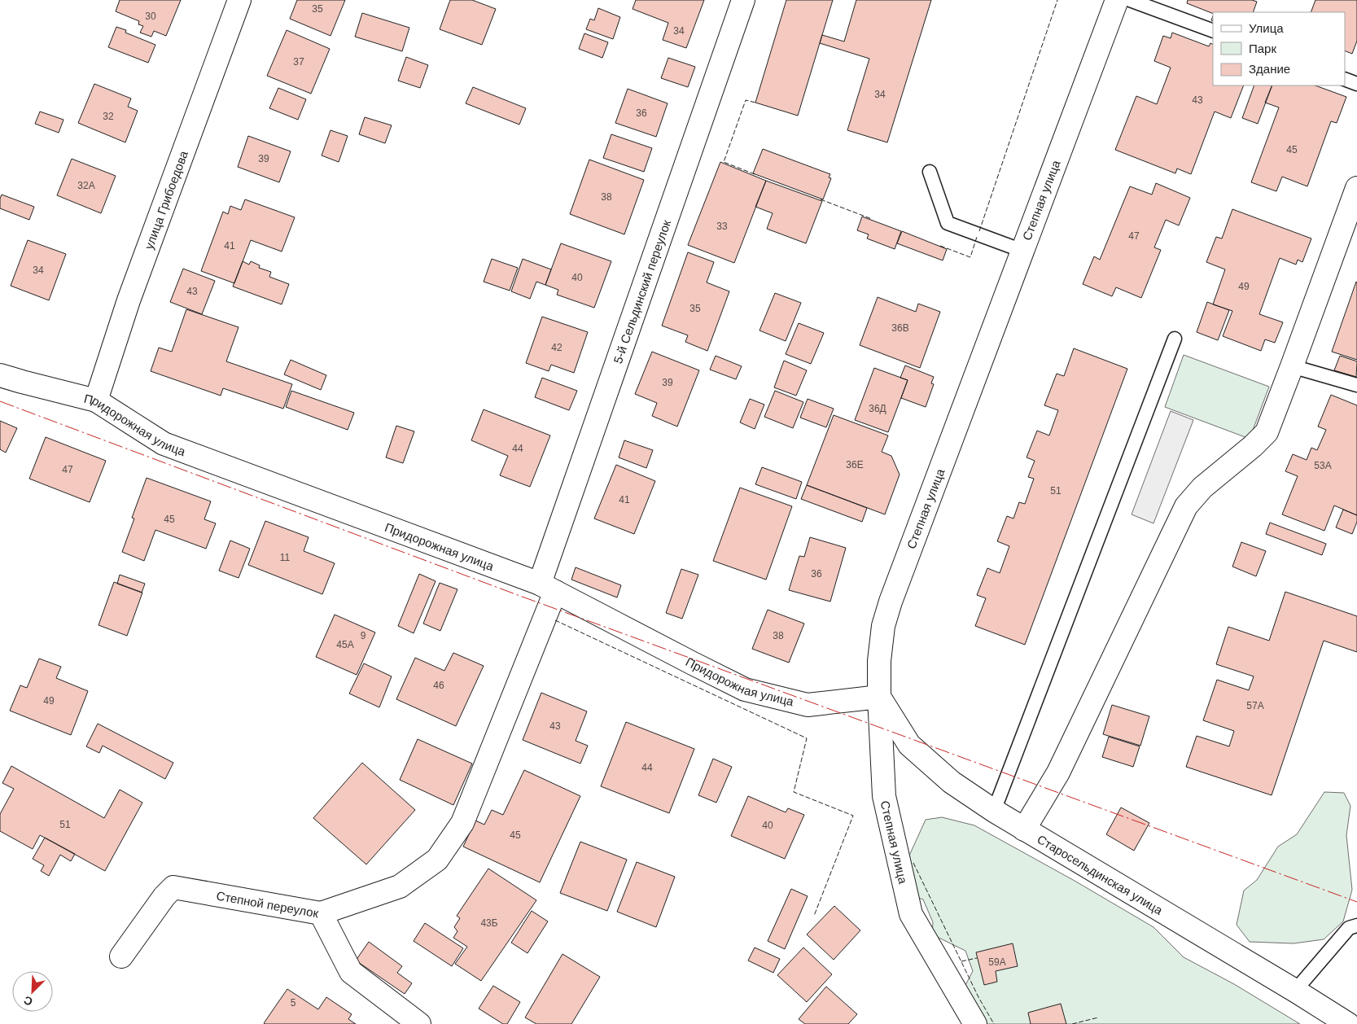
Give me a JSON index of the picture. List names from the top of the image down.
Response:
{
  "streets": {
    "street": [
      "улица Грибоедова",
      "Степная улица",
      "5-й Сельдинский переулок",
      "Придорожная улица",
      "Старосельдинская улица",
      "Степной переулок"
    ]
  },
  "crossings": [
    ["улица Грибоедова", "Придорожная улица"],
    ["Степная улица", "Придорожная улица"],
    ["Степная улица", "Старосельдинская улица"],
    ["5-й Сельдинский переулок", "Придорожная улица"],
    ["5-й Сельдинский переулок", "Степной переулок"],
    ["Придорожная улица", "Старосельдинская улица"]
  ],
  "house_numbers": [
    "35",
    "30",
    "34",
    "37",
    "34",
    "43",
    "36",
    "32",
    "45",
    "39",
    "32А",
    "38",
    "33",
    "47",
    "41",
    "34",
    "40",
    "49",
    "43",
    "35",
    "36В",
    "42",
    "39",
    "36Д",
    "44",
    "36Е",
    "53А",
    "47",
    "51",
    "41",
    "45",
    "11",
    "36",
    "9",
    "38",
    "45А",
    "46",
    "49",
    "57А",
    "43",
    "44",
    "51",
    "40",
    "45",
    "43Б",
    "59А",
    "5"
  ],
  "legend": ["Улица", "Парк", "Здание"],
  "north": "bottom left"
}
